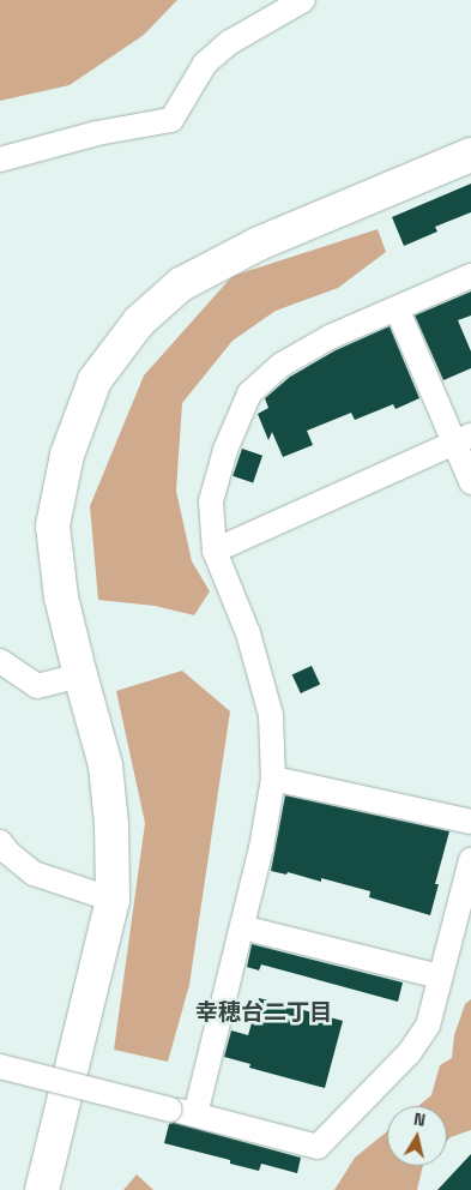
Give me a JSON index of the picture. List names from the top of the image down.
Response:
{
  "districts": ["幸穂台二丁目"],
  "north": "top"
}
